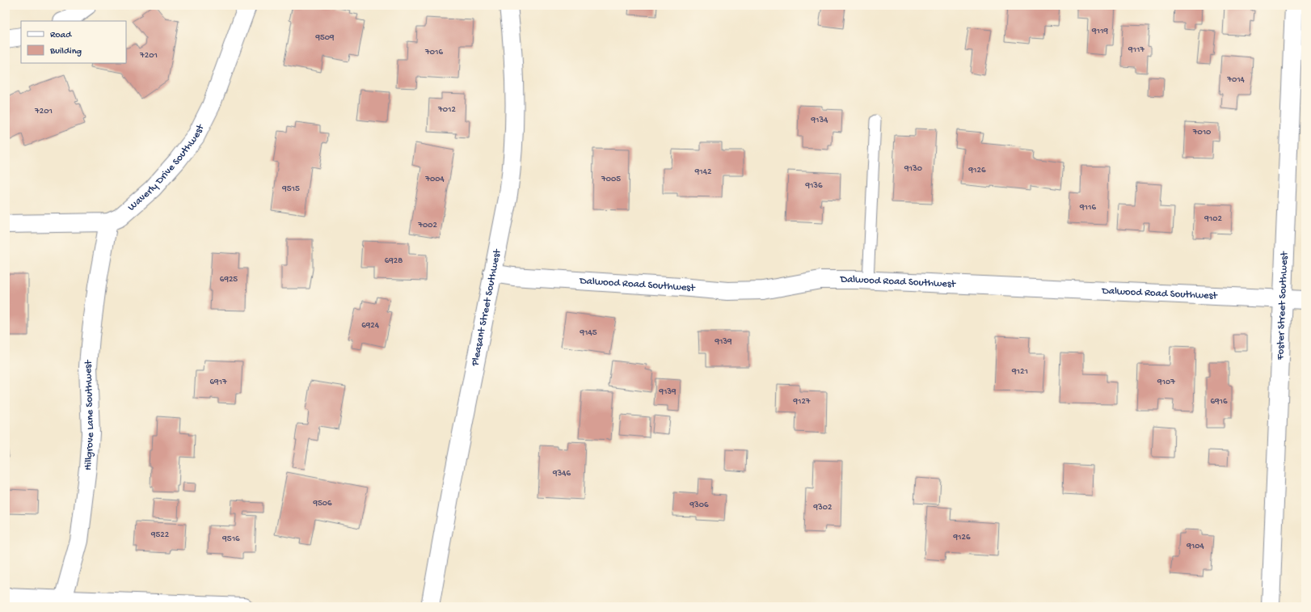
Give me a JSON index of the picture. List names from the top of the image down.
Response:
{
  "streets": {
    "street": [
      "Waverly Drive Southwest",
      "Dalwood Road Southwest",
      "Foster Street Southwest",
      "Pleasant Street Southwest",
      "Hillgrove Lane Southwest"
    ]
  },
  "crossings": [
    ["Waverly Drive Southwest", "Hillgrove Lane Southwest"],
    ["Dalwood Road Southwest", "Foster Street Southwest"],
    ["Dalwood Road Southwest", "Pleasant Street Southwest"]
  ],
  "house_numbers": [
    "9119",
    "9509",
    "9117",
    "7016",
    "7201",
    "7014",
    "7012",
    "7201",
    "9134",
    "7010",
    "9130",
    "9126",
    "9142",
    "7004",
    "7005",
    "9136",
    "9515",
    "9116",
    "9102",
    "7002",
    "6928",
    "6925",
    "6924",
    "9145",
    "9139",
    "9121",
    "6917",
    "9107",
    "9139",
    "9127",
    "6916",
    "9346",
    "9506",
    "9306",
    "9302",
    "9522",
    "9126",
    "9516",
    "9104"
  ],
  "legend": ["Road", "Building"]
}
